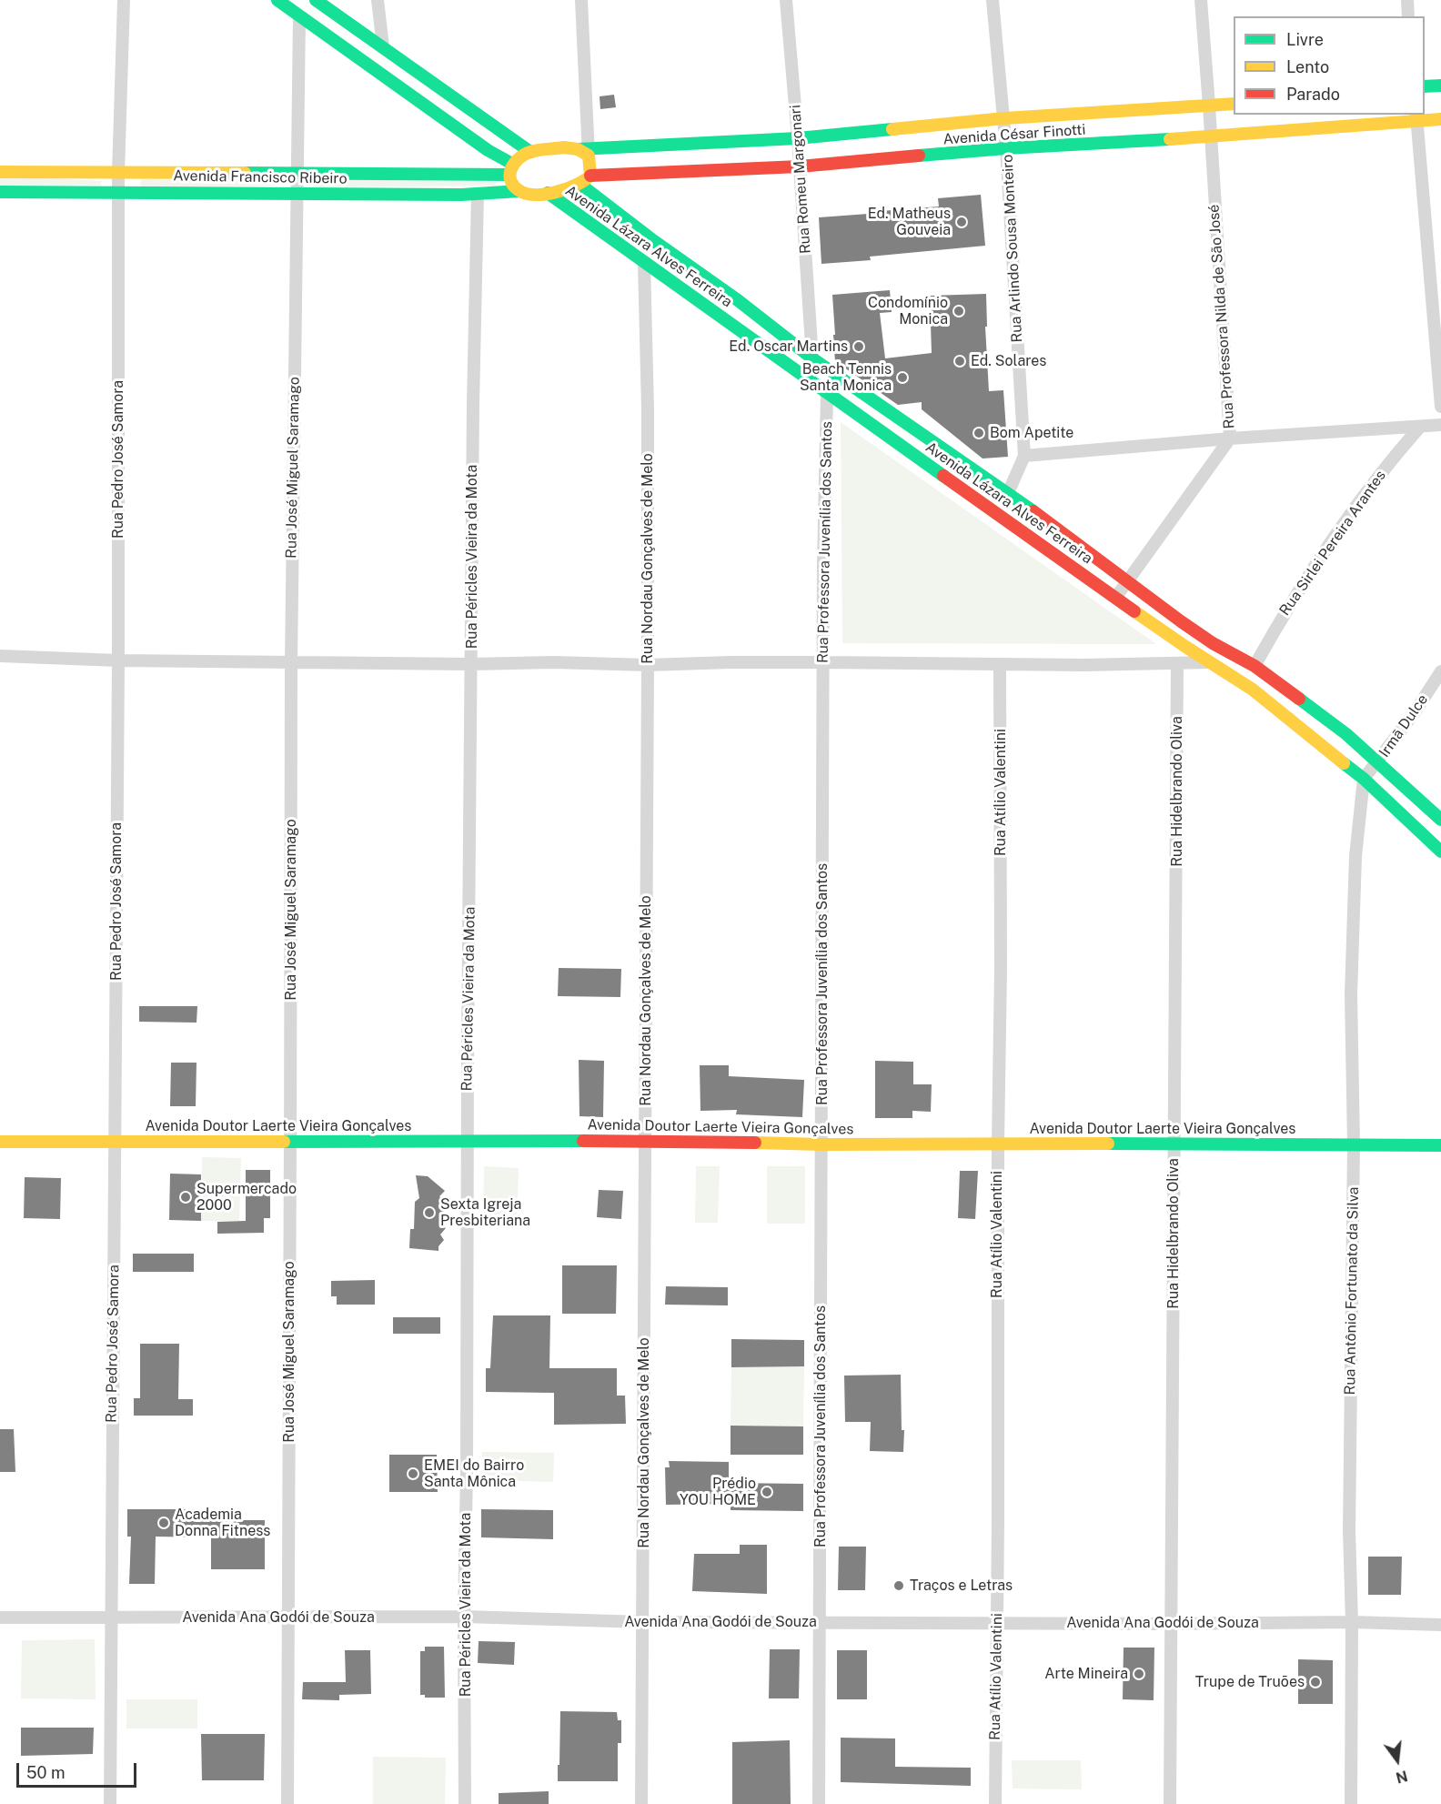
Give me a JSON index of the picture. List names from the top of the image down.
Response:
{
  "streets": {
    "main road": [
      "Avenida César Finotti",
      "Avenida Francisco Ribeiro",
      "Avenida Lázara Alves Ferreira",
      "Avenida Doutor Laerte Vieira Gonçalves"
    ],
    "street": [
      "Rua Romeu Margonari",
      "Rua Arlindo Sousa Monteiro",
      "Rua Professora Nilda de São José",
      "Rua Pedro José Samora",
      "Rua José Miguel Saramago",
      "Rua Professora Juvenília dos Santos",
      "Rua Sirlei Pereira Arantes",
      "Rua Péricles Vieira da Mota",
      "Rua Nordau Gonçalves de Melo",
      "Irmã Dulce",
      "Rua Hidelbrando Oliva",
      "Rua Atílio Valentini",
      "Rua Antônio Fortunato da Silva",
      "Avenida Ana Godói de Souza"
    ]
  },
  "crossings": [
    ["Avenida César Finotti", "Rua Romeu Margonari"],
    ["Avenida César Finotti", "Rua Arlindo Sousa Monteiro"],
    ["Avenida César Finotti", "Rua Professora Nilda de São José"],
    ["Avenida Francisco Ribeiro", "Avenida Lázara Alves Ferreira"],
    ["Avenida Francisco Ribeiro", "Rua Pedro José Samora"],
    ["Avenida Francisco Ribeiro", "Rua José Miguel Saramago"],
    ["Avenida Francisco Ribeiro", "Rua Péricles Vieira da Mota"],
    ["Rua Romeu Margonari", "Avenida Lázara Alves Ferreira"],
    ["Avenida Lázara Alves Ferreira", "Rua Arlindo Sousa Monteiro"],
    ["Avenida Lázara Alves Ferreira", "Rua Professora Nilda de São José"],
    ["Avenida Lázara Alves Ferreira", "Rua Professora Juvenília dos Santos"],
    ["Avenida Lázara Alves Ferreira", "Rua Sirlei Pereira Arantes"],
    ["Avenida Lázara Alves Ferreira", "Rua Nordau Gonçalves de Melo"],
    ["Avenida Lázara Alves Ferreira", "Irmã Dulce"],
    ["Avenida Lázara Alves Ferreira", "Rua Antônio Fortunato da Silva"],
    ["Rua Pedro José Samora", "Avenida Doutor Laerte Vieira Gonçalves"],
    ["Rua Pedro José Samora", "Avenida Ana Godói de Souza"],
    ["Rua José Miguel Saramago", "Avenida Doutor Laerte Vieira Gonçalves"],
    ["Rua José Miguel Saramago", "Avenida Ana Godói de Souza"],
    ["Rua Professora Juvenília dos Santos", "Avenida Doutor Laerte Vieira Gonçalves"],
    ["Rua Professora Juvenília dos Santos", "Avenida Ana Godói de Souza"],
    ["Rua Péricles Vieira da Mota", "Avenida Doutor Laerte Vieira Gonçalves"],
    ["Rua Péricles Vieira da Mota", "Avenida Ana Godói de Souza"],
    ["Rua Nordau Gonçalves de Melo", "Avenida Doutor Laerte Vieira Gonçalves"],
    ["Rua Nordau Gonçalves de Melo", "Avenida Ana Godói de Souza"],
    ["Irmã Dulce", "Rua Antônio Fortunato da Silva"],
    ["Rua Hidelbrando Oliva", "Avenida Doutor Laerte Vieira Gonçalves"],
    ["Rua Hidelbrando Oliva", "Avenida Ana Godói de Souza"],
    ["Rua Atílio Valentini", "Avenida Doutor Laerte Vieira Gonçalves"],
    ["Rua Atílio Valentini", "Avenida Ana Godói de Souza"],
    ["Avenida Doutor Laerte Vieira Gonçalves", "Rua Antônio Fortunato da Silva"],
    ["Rua Antônio Fortunato da Silva", "Avenida Ana Godói de Souza"]
  ],
  "places": [
    "Ed. Matheus Gouveia",
    "Condomínio Monica",
    "Ed. Oscar Martins",
    "Ed. Solares",
    "Beach Tennis Santa Monica",
    "Bom Apetite",
    "Supermercado 2000",
    "Sexta Igreja Presbiteriana",
    "EMEI do Bairro Santa Mônica",
    "Prédio YOU HOME",
    "Academia Donna Fitness",
    "Traços e Letras",
    "Arte Mineira",
    "Trupe de Truões"
  ],
  "legend": ["Livre", "Lento", "Parado"],
  "scale_bar": "50 m",
  "north": "bottom"
}
